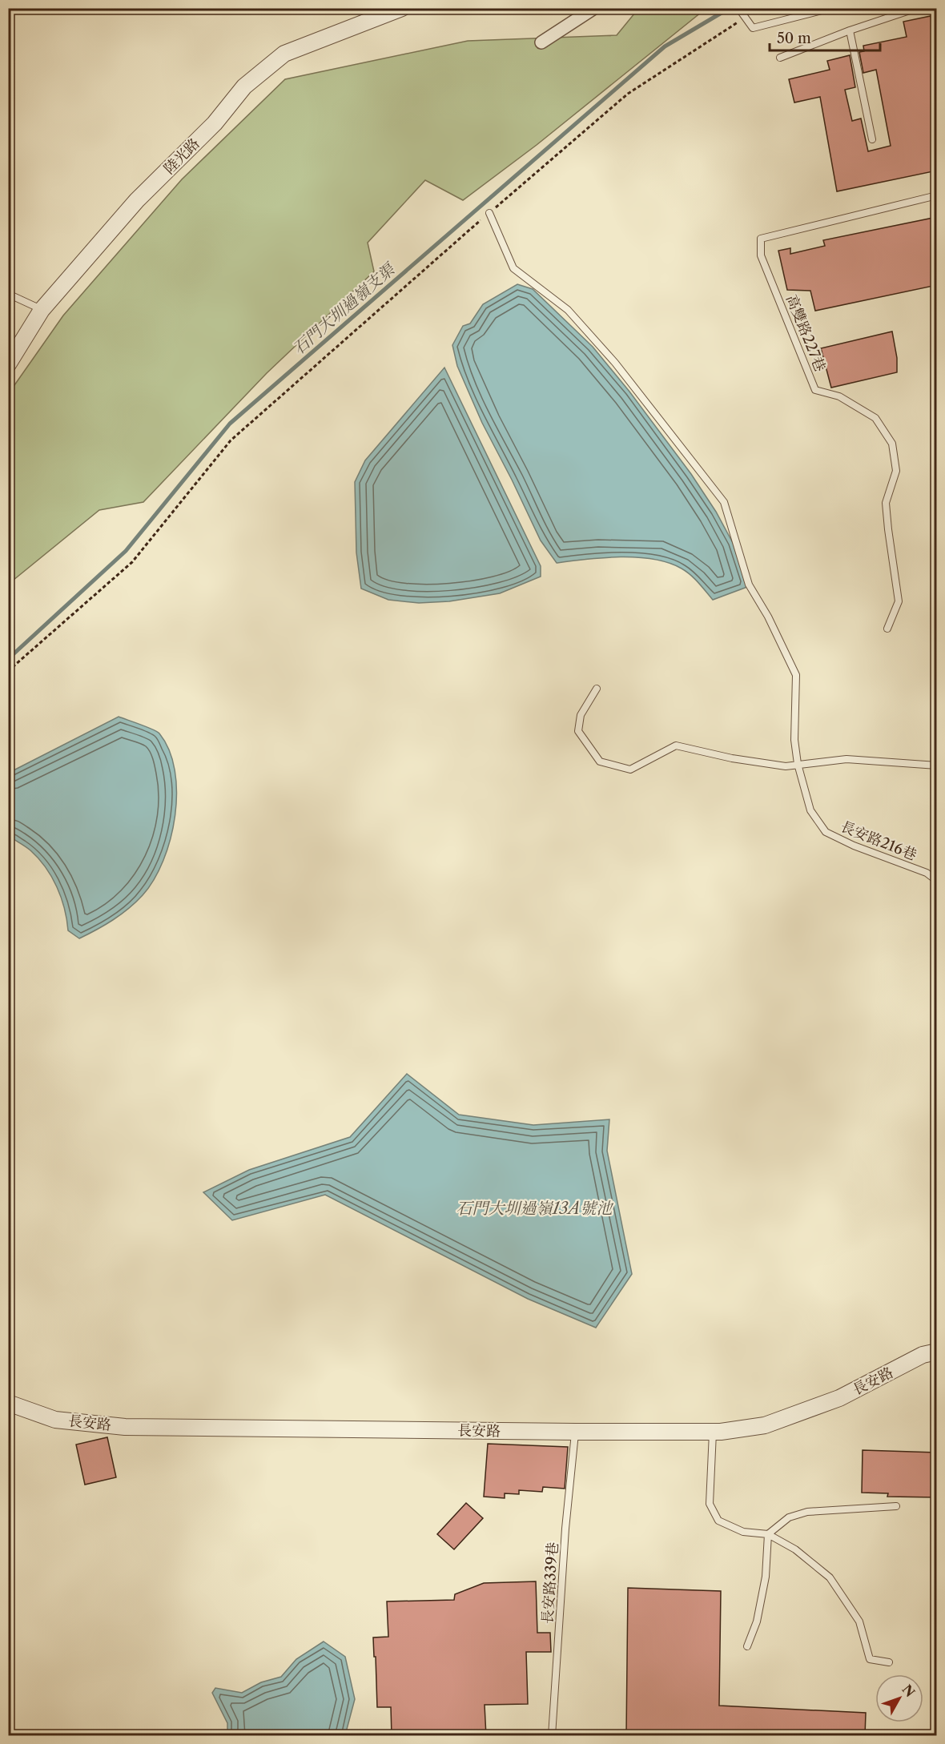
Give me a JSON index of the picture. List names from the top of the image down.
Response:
{
  "streets": {
    "street": ["陸光路", "長安路"],
    "lane": ["高雙路227巷", "長安路216巷", "長安路339巷"]
  },
  "crossings": [
    ["長安路", "長安路339巷"]
  ],
  "water": ["石門大圳過嶺支渠", "石門大圳過嶺13A號池"],
  "scale_bar": "50 m",
  "north": "top right"
}
